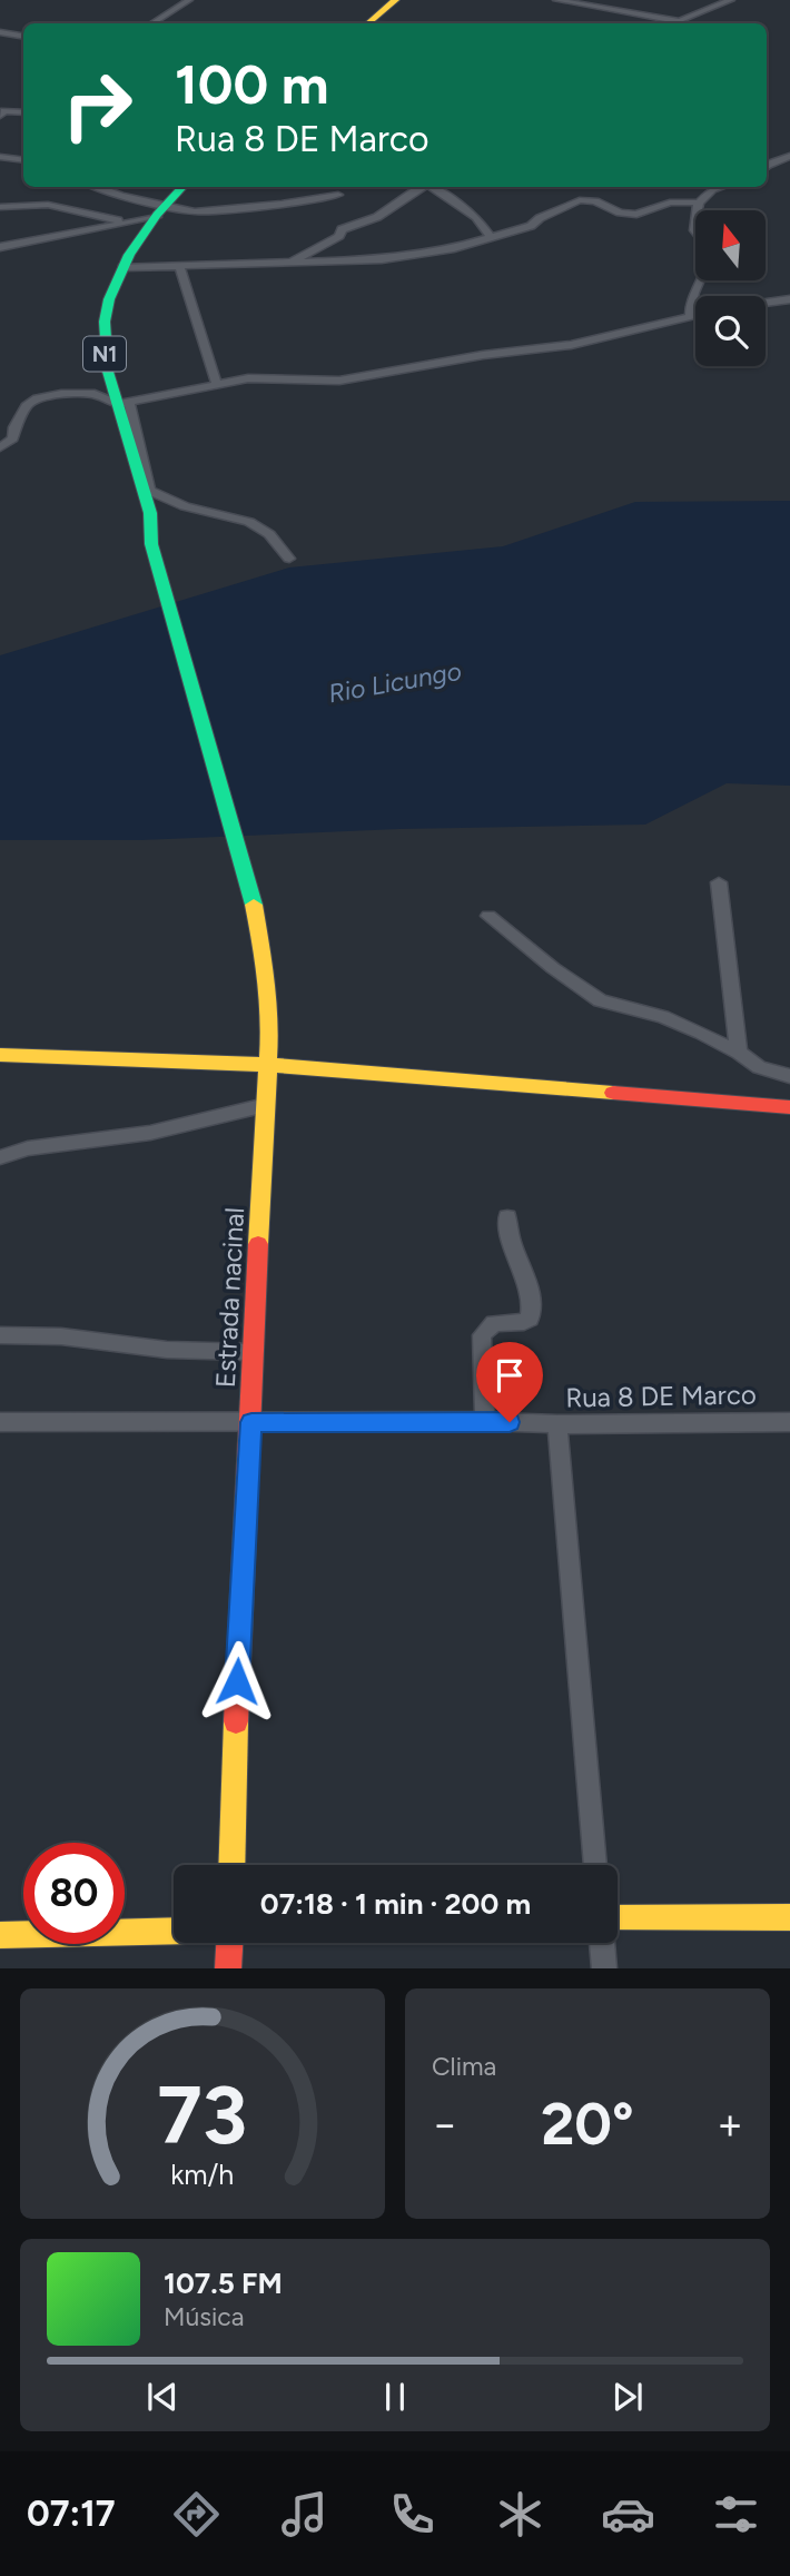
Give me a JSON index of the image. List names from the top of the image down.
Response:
{
  "streets": {
    "main road": ["N1", "Estrada nacinal"],
    "street": ["Rua 8 DE Marco"]
  },
  "crossings": [
    ["N1", "Estrada nacinal"],
    ["Estrada nacinal", "Rua 8 DE Marco"]
  ],
  "water": ["Rio Licungo"],
  "north": "top",
  "page": {
    "turn": ["100 m", "Rua 8 DE Marco"],
    "limit": "80",
    "trip": "07:18 · 1 min · 200 m",
    "tile": "Clima",
    "heat": ["−", "20°", "+"],
    "song": ["107.5 FM", "Música"],
    "tabs": "07:17",
    "gauge": ["73", "km/h"]
  }
}
